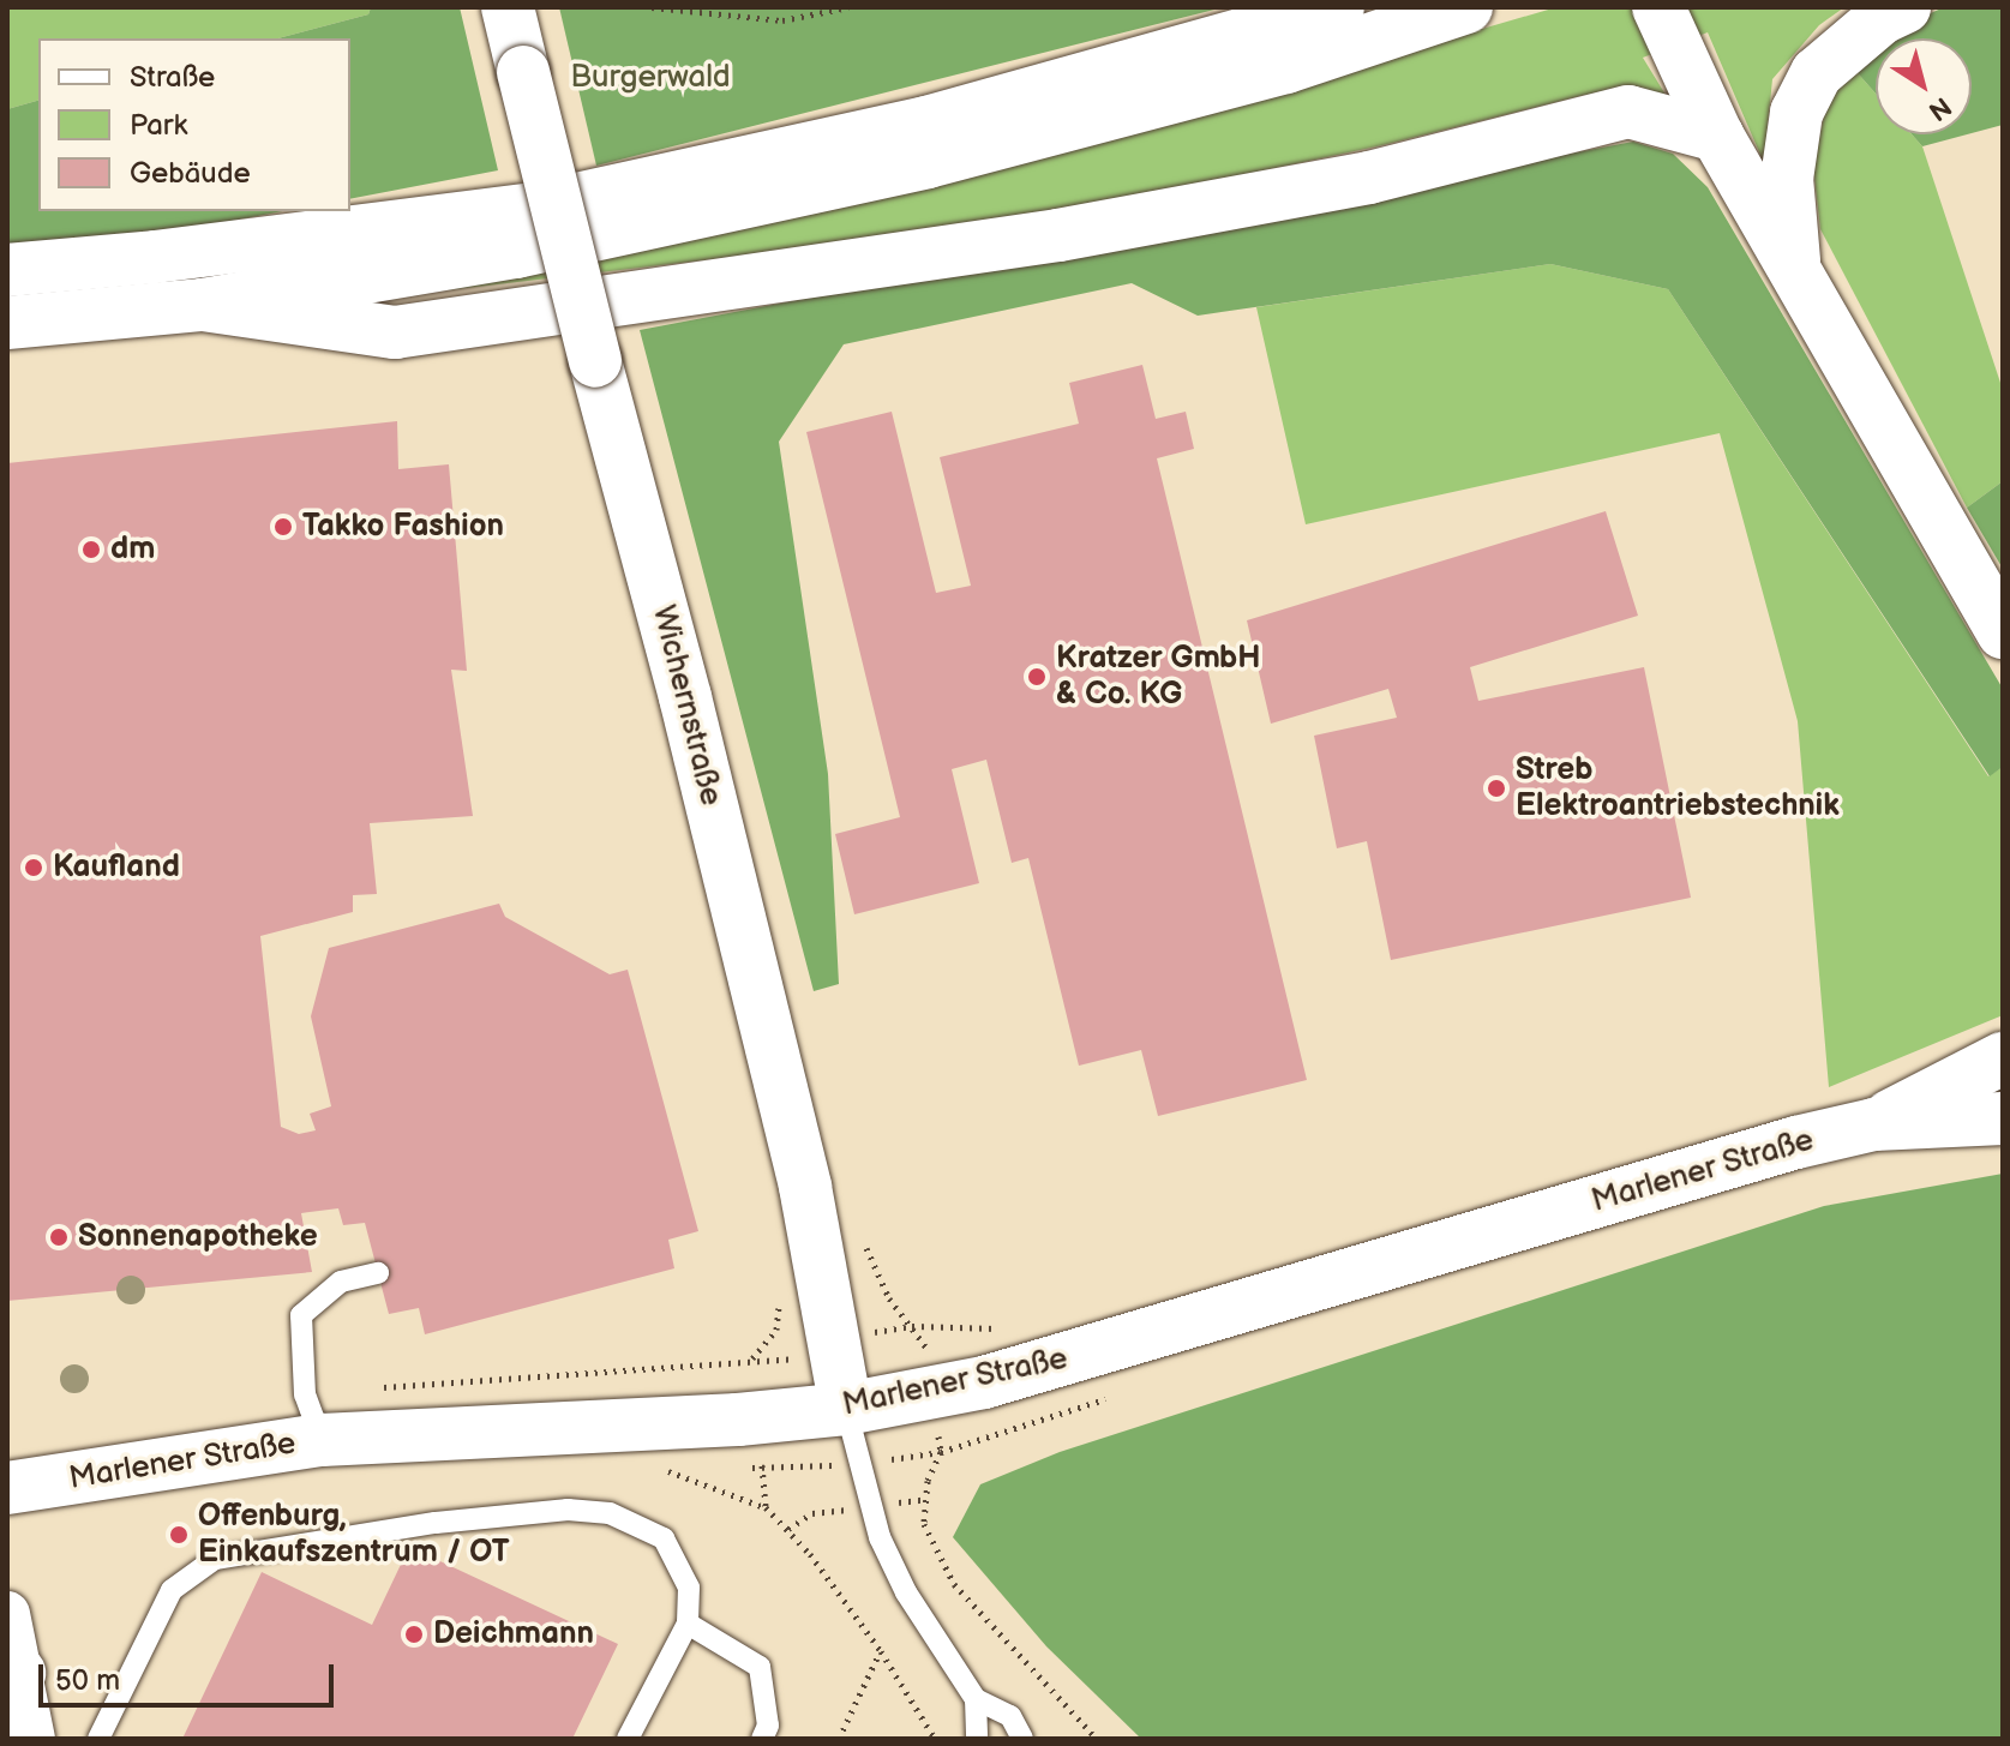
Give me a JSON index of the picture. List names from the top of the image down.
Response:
{
  "streets": {
    "main road": ["Wichernstraße", "Marlener Straße"]
  },
  "crossings": [
    ["Wichernstraße", "Marlener Straße"]
  ],
  "parks": ["Burgerwald"],
  "places": [
    "Takko Fashion",
    "dm",
    "Kratzer GmbH & Co. KG",
    "Streb Elektroantriebstechnik",
    "Kaufland",
    "Sonnenapotheke",
    "Offenburg, Einkaufszentrum / OT",
    "Deichmann"
  ],
  "legend": ["Straße", "Park", "Gebäude"],
  "scale_bar": "50 m",
  "north": "bottom right"
}
